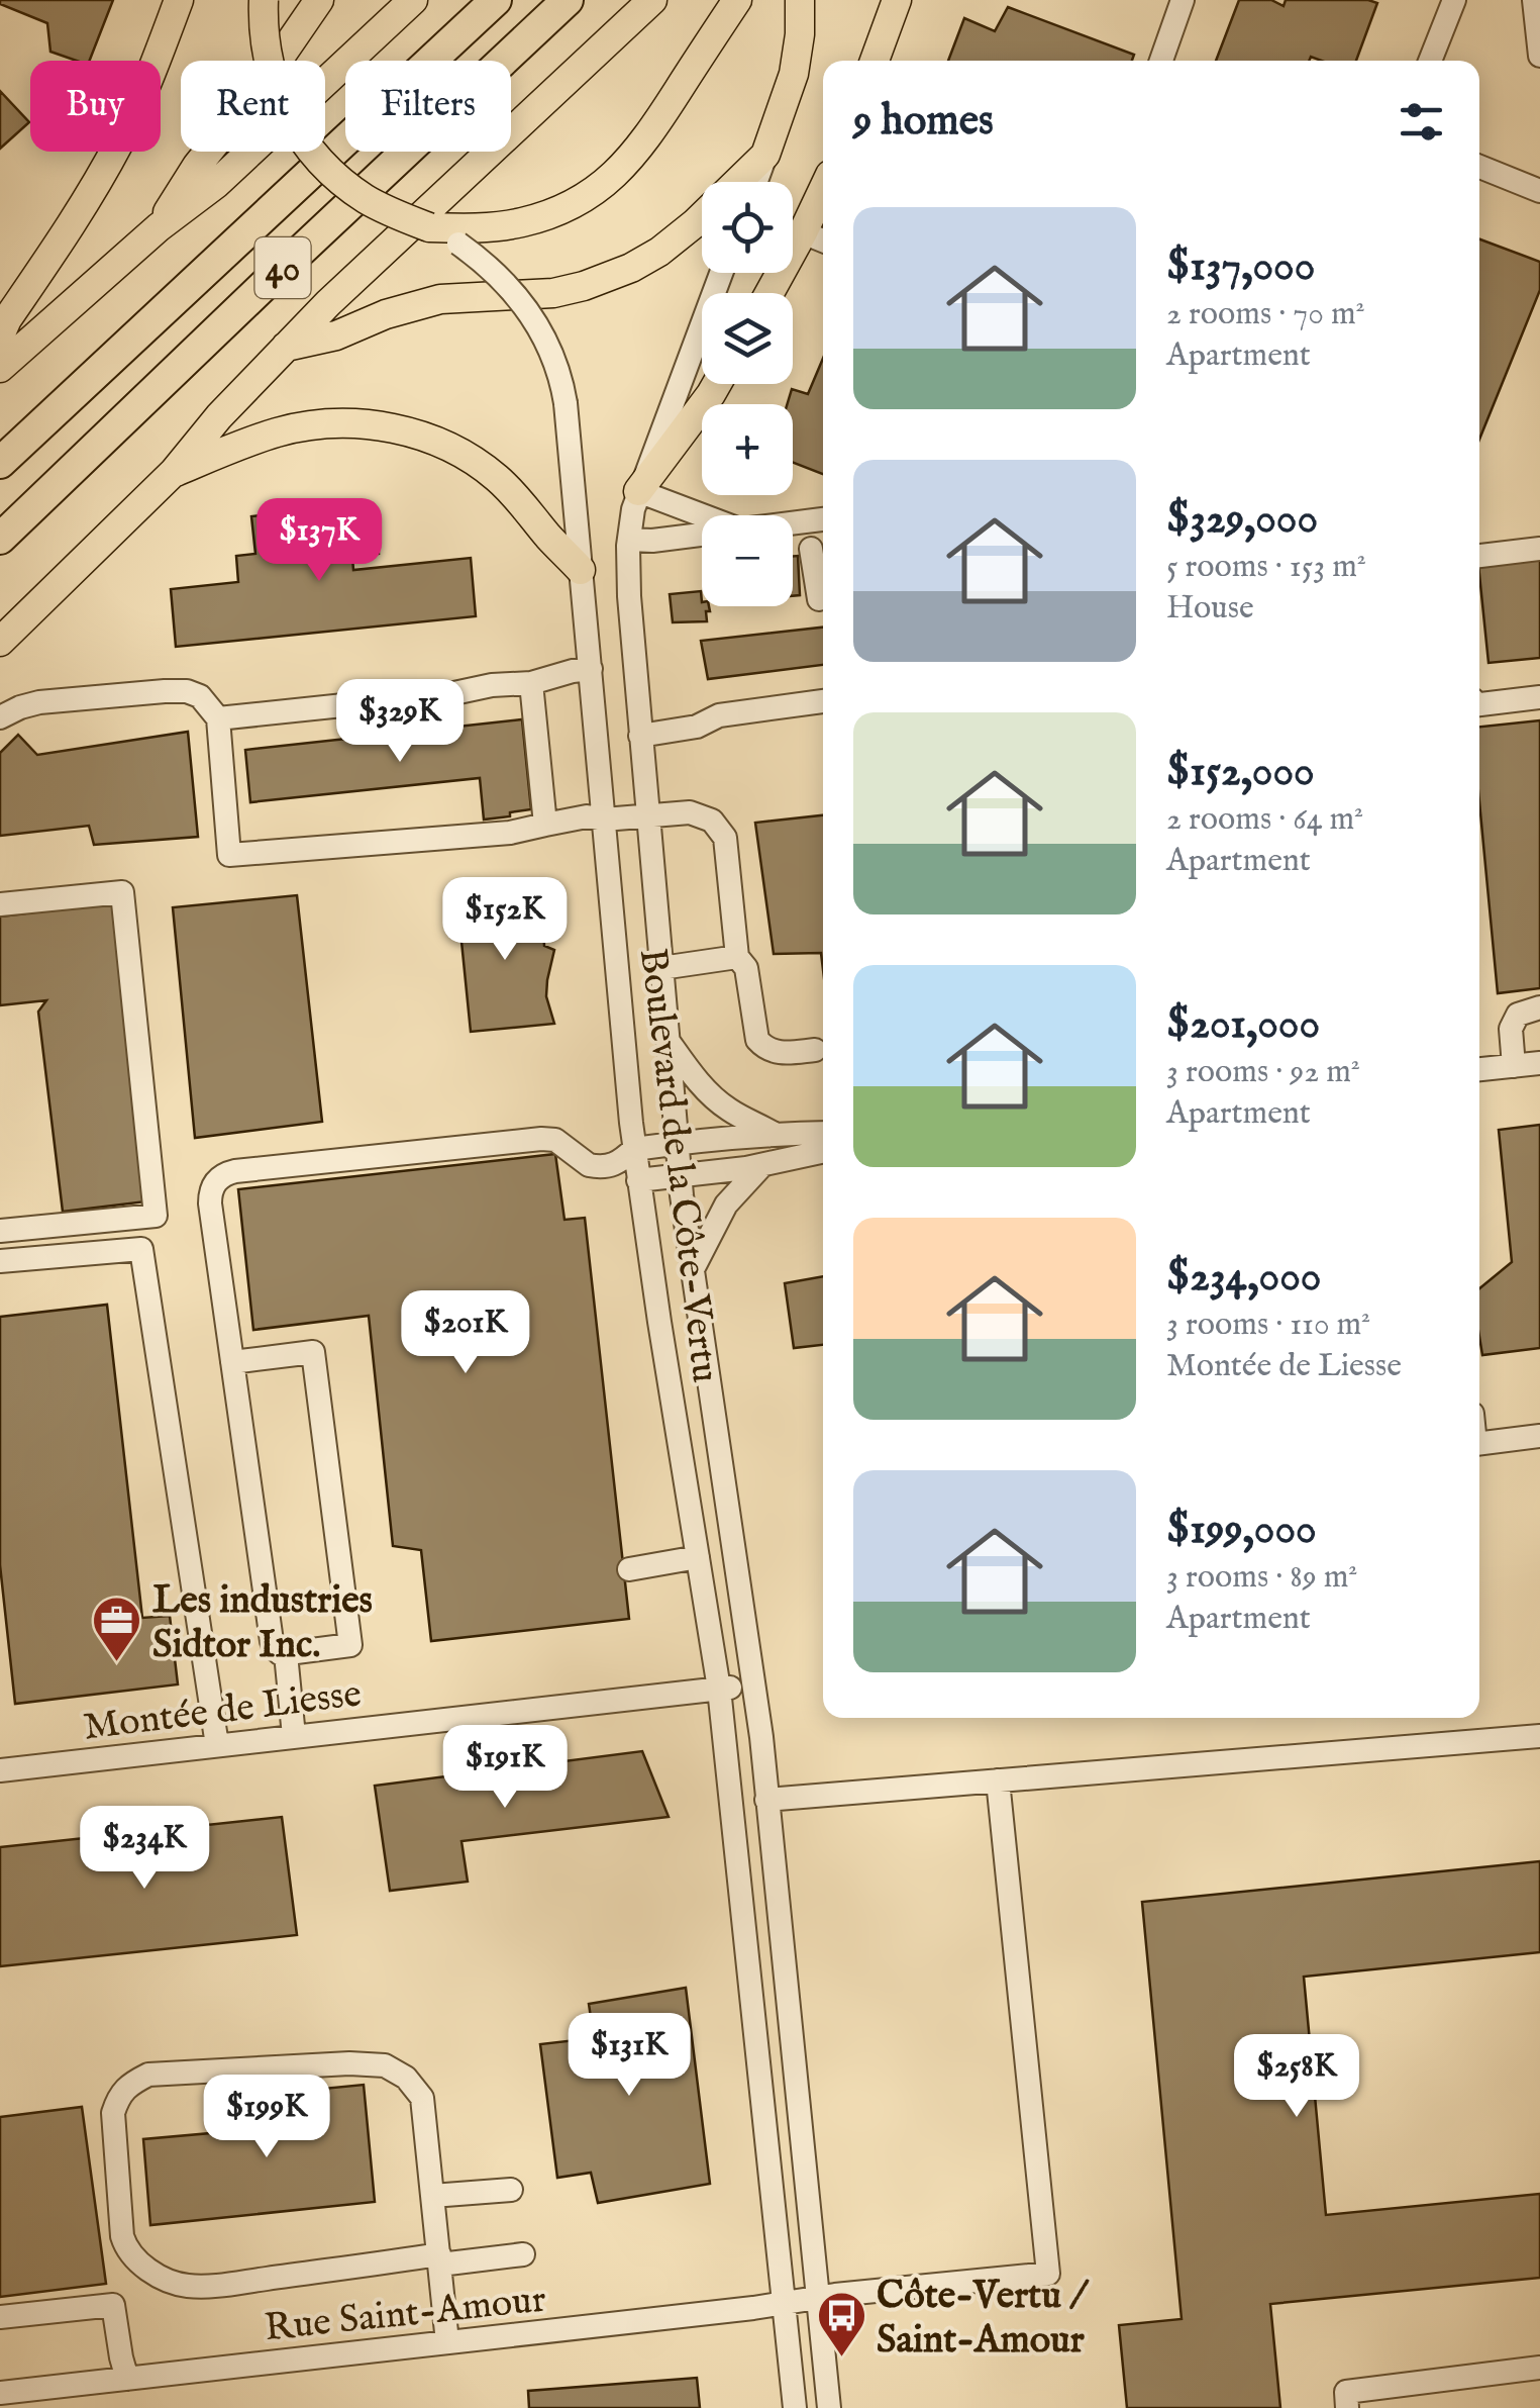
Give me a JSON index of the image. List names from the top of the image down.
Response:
{
  "streets": {
    "highway": ["40"],
    "main road": ["Boulevard de la Côte-Vertu"],
    "street": ["Montée de Liesse", "Rue Saint-Amour"]
  },
  "crossings": [
    ["Boulevard de la Côte-Vertu", "Montée de Liesse"],
    ["Boulevard de la Côte-Vertu", "Rue Saint-Amour"]
  ],
  "places": {
    "office": ["Les industries Sidtor Inc."],
    "bus stop": ["Côte-Vertu / Saint-Amour"]
  },
  "page": {
    "chip": ["Buy", "Rent", "Filters"],
    "heading": "9 homes",
    "map_buttons": ["+", "−"],
    "list": [
      {
        "name": "$137,000",
        "note": "2 rooms · 70 m² · Apartment"
      },
      {
        "name": "$329,000",
        "note": "5 rooms · 153 m² · House"
      },
      {
        "name": "$152,000",
        "note": "2 rooms · 64 m² · Apartment"
      },
      {
        "name": "$201,000",
        "note": "3 rooms · 92 m² · Apartment"
      },
      {
        "name": "$234,000",
        "note": "3 rooms · 110 m² · Montée de Liesse"
      },
      {
        "name": "$199,000",
        "note": "3 rooms · 89 m² · Apartment"
      }
    ],
    "price": [
      "$137K",
      "$329K",
      "$152K",
      "$201K",
      "$191K",
      "$234K",
      "$131K",
      "$258K",
      "$199K"
    ]
  }
}
